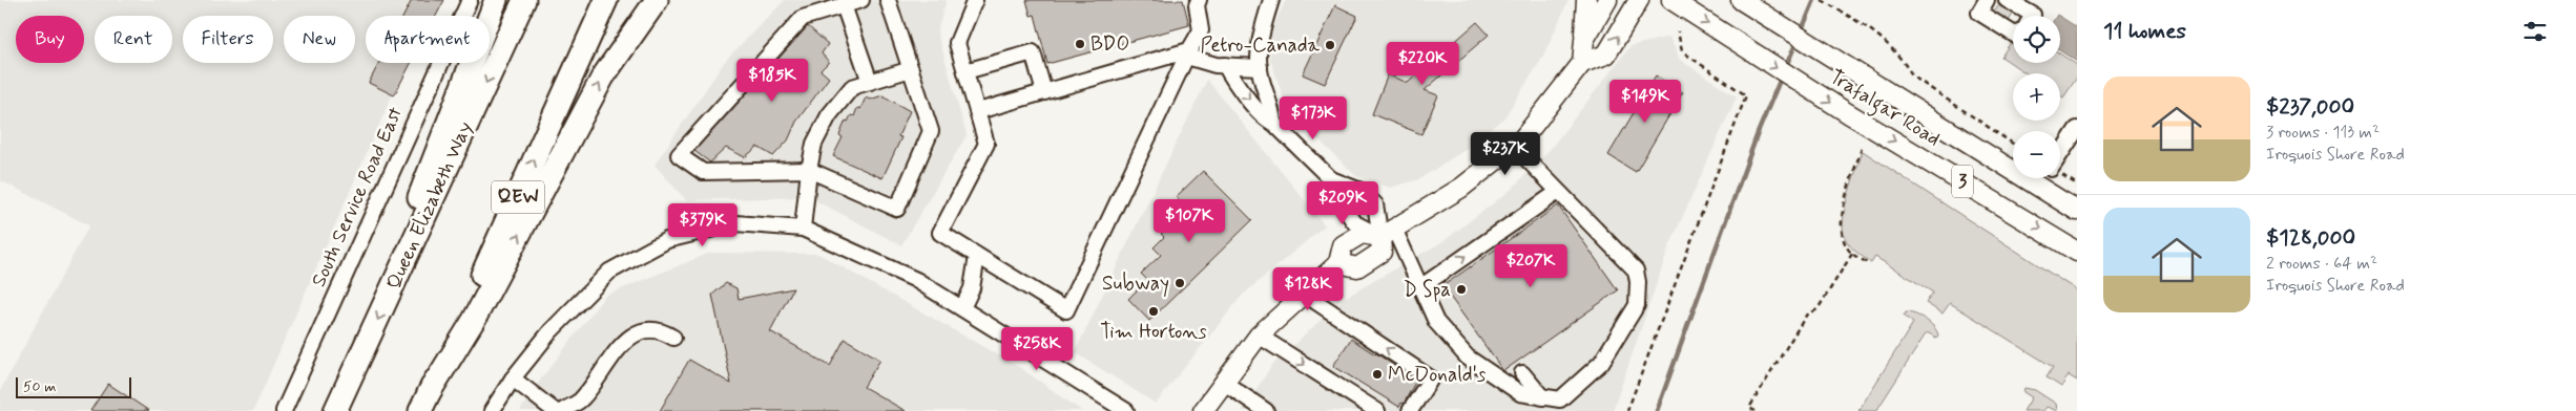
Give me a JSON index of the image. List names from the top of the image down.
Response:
{
  "streets": {
    "highway": ["QEW", "Queen Elizabeth Way"],
    "main road": ["Trafalgar Road", "3"],
    "street": ["South Service Road East"]
  },
  "places": [
    "BDO",
    "Petro-Canada",
    "Subway",
    "D Spa",
    "Tim Hortons",
    "McDonald's"
  ],
  "scale_bar": "50 m",
  "page": {
    "heading": "11 homes",
    "map_buttons": ["+", "−"],
    "chip": [
      "Buy",
      "Rent",
      "Filters",
      "New",
      "Apartment"
    ],
    "price": [
      "$220K",
      "$185K",
      "$149K",
      "$173K",
      "$237K",
      "$209K",
      "$107K",
      "$379K",
      "$207K",
      "$128K",
      "$258K"
    ],
    "list": [
      {
        "name": "$237,000",
        "note": "3 rooms · 113 m² · Iroquois Shore Road"
      },
      {
        "name": "$128,000",
        "note": "2 rooms · 64 m² · Iroquois Shore Road"
      }
    ],
    "scale": "50 m"
  }
}
